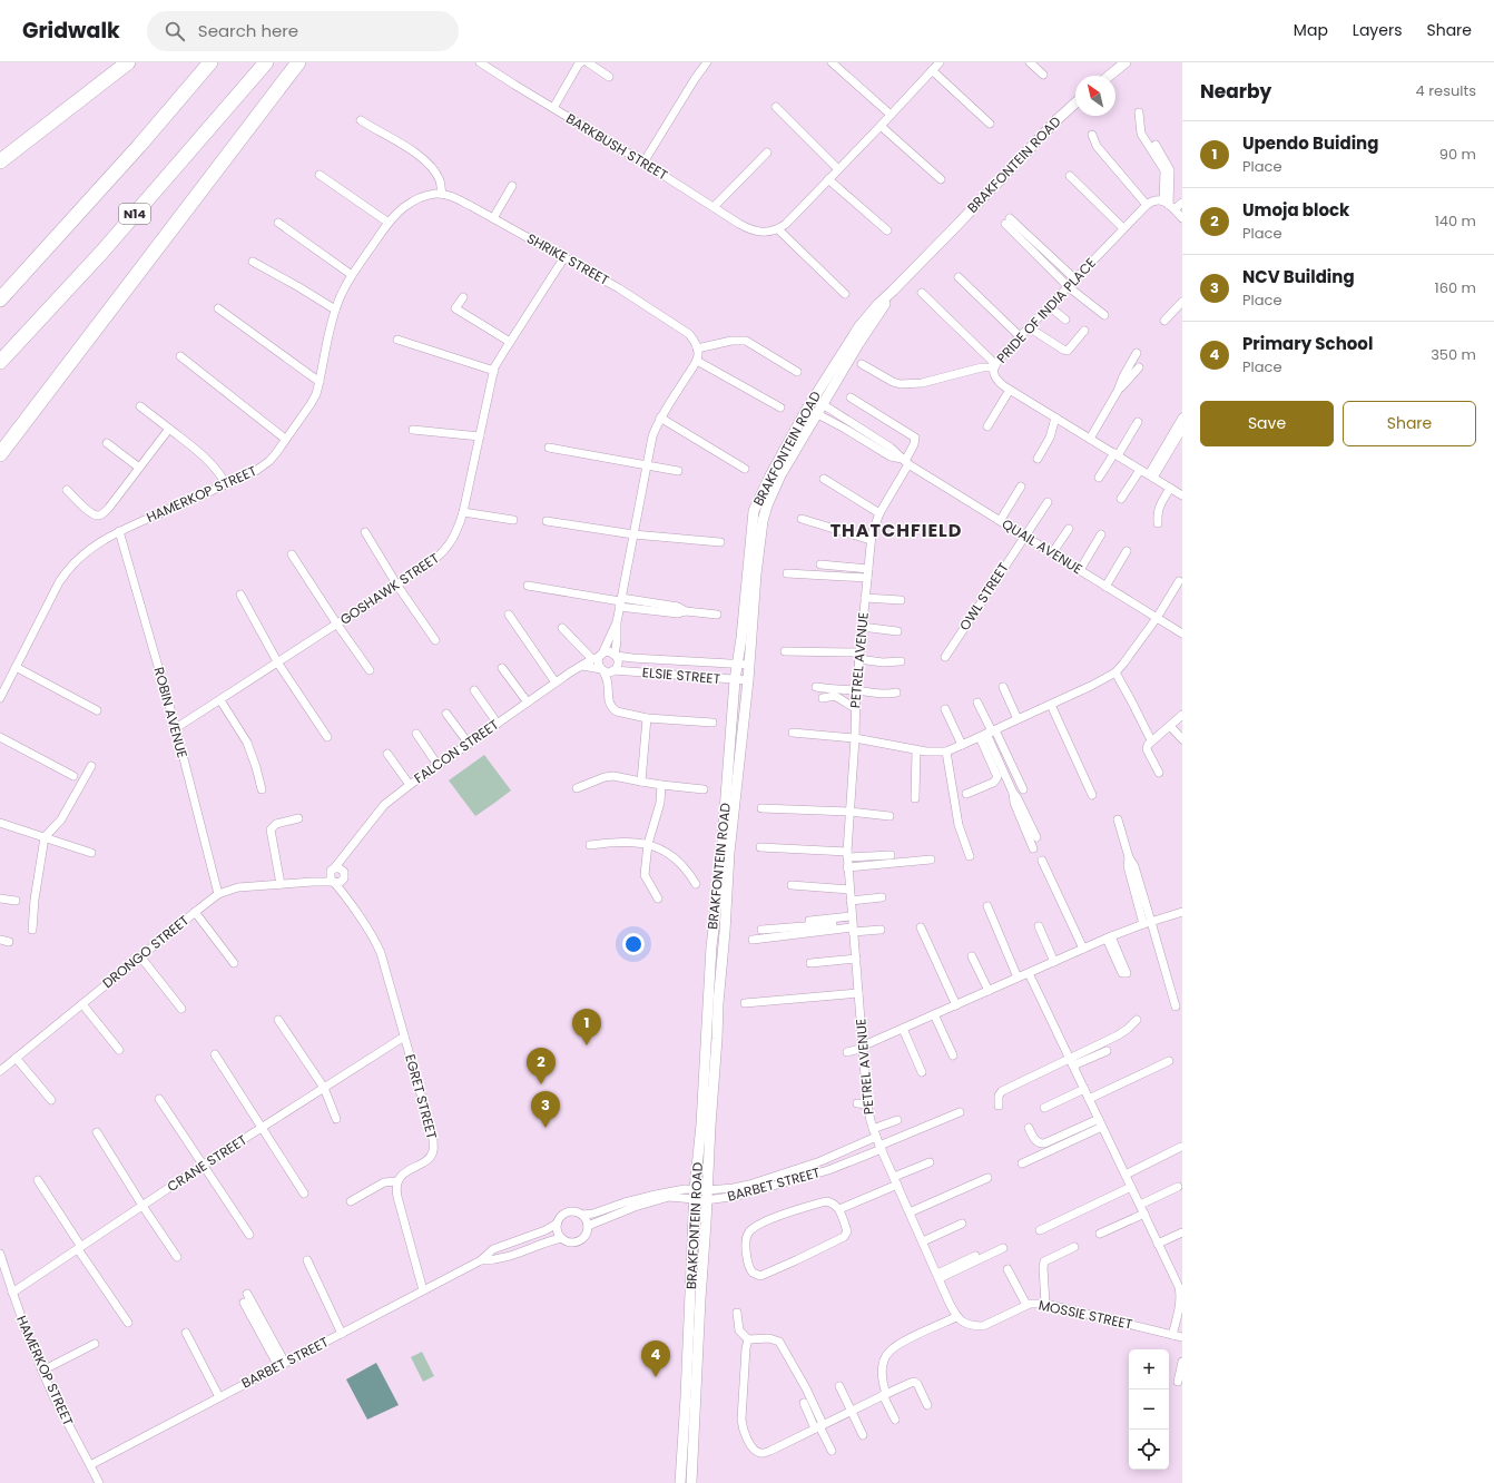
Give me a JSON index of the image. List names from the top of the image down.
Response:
{
  "streets": {
    "highway": ["N14"],
    "street": [
      "BARKBUSH STREET",
      "BRAKFONTEIN ROAD",
      "SHRIKE STREET",
      "PRIDE OF INDIA PLACE",
      "HAMERKOP STREET",
      "QUAIL AVENUE",
      "GOSHAWK STREET",
      "OWL STREET",
      "PETREL AVENUE",
      "ELSIE STREET",
      "ROBIN AVENUE",
      "FALCON STREET",
      "DRONGO STREET",
      "EGRET STREET",
      "CRANE STREET",
      "BARBET STREET",
      "MOSSIE STREET"
    ]
  },
  "crossings": [
    ["BRAKFONTEIN ROAD", "QUAIL AVENUE"],
    ["BRAKFONTEIN ROAD", "ELSIE STREET"],
    ["BRAKFONTEIN ROAD", "BARBET STREET"],
    ["SHRIKE STREET", "HAMERKOP STREET"],
    ["SHRIKE STREET", "GOSHAWK STREET"],
    ["HAMERKOP STREET", "ROBIN AVENUE"],
    ["HAMERKOP STREET", "CRANE STREET"],
    ["HAMERKOP STREET", "BARBET STREET"],
    ["QUAIL AVENUE", "OWL STREET"],
    ["QUAIL AVENUE", "PETREL AVENUE"],
    ["GOSHAWK STREET", "ROBIN AVENUE"],
    ["PETREL AVENUE", "BARBET STREET"],
    ["PETREL AVENUE", "MOSSIE STREET"],
    ["ELSIE STREET", "FALCON STREET"],
    ["ROBIN AVENUE", "DRONGO STREET"],
    ["FALCON STREET", "DRONGO STREET"],
    ["FALCON STREET", "EGRET STREET"],
    ["DRONGO STREET", "EGRET STREET"],
    ["EGRET STREET", "CRANE STREET"]
  ],
  "districts": ["THATCHFIELD"],
  "north": "top left",
  "page": {
    "header": "Gridwalk",
    "search": "Search here",
    "nav": ["Map", "Layers", "Share"],
    "heading": ["Nearby", "4 results"],
    "list": [
      {
        "mark": "1",
        "name": "Upendo Buiding",
        "note": "Place",
        "value": "90 m"
      },
      {
        "mark": "2",
        "name": "Umoja block",
        "note": "Place",
        "value": "140 m"
      },
      {
        "mark": "3",
        "name": "NCV Building",
        "note": "Place",
        "value": "160 m"
      },
      {
        "mark": "4",
        "name": "Primary School",
        "note": "Place",
        "value": "350 m"
      }
    ],
    "buttons": ["Save", "Share"],
    "pins": [
      "1",
      "2",
      "3",
      "4"
    ],
    "map_buttons": ["+", "−"]
  }
}
